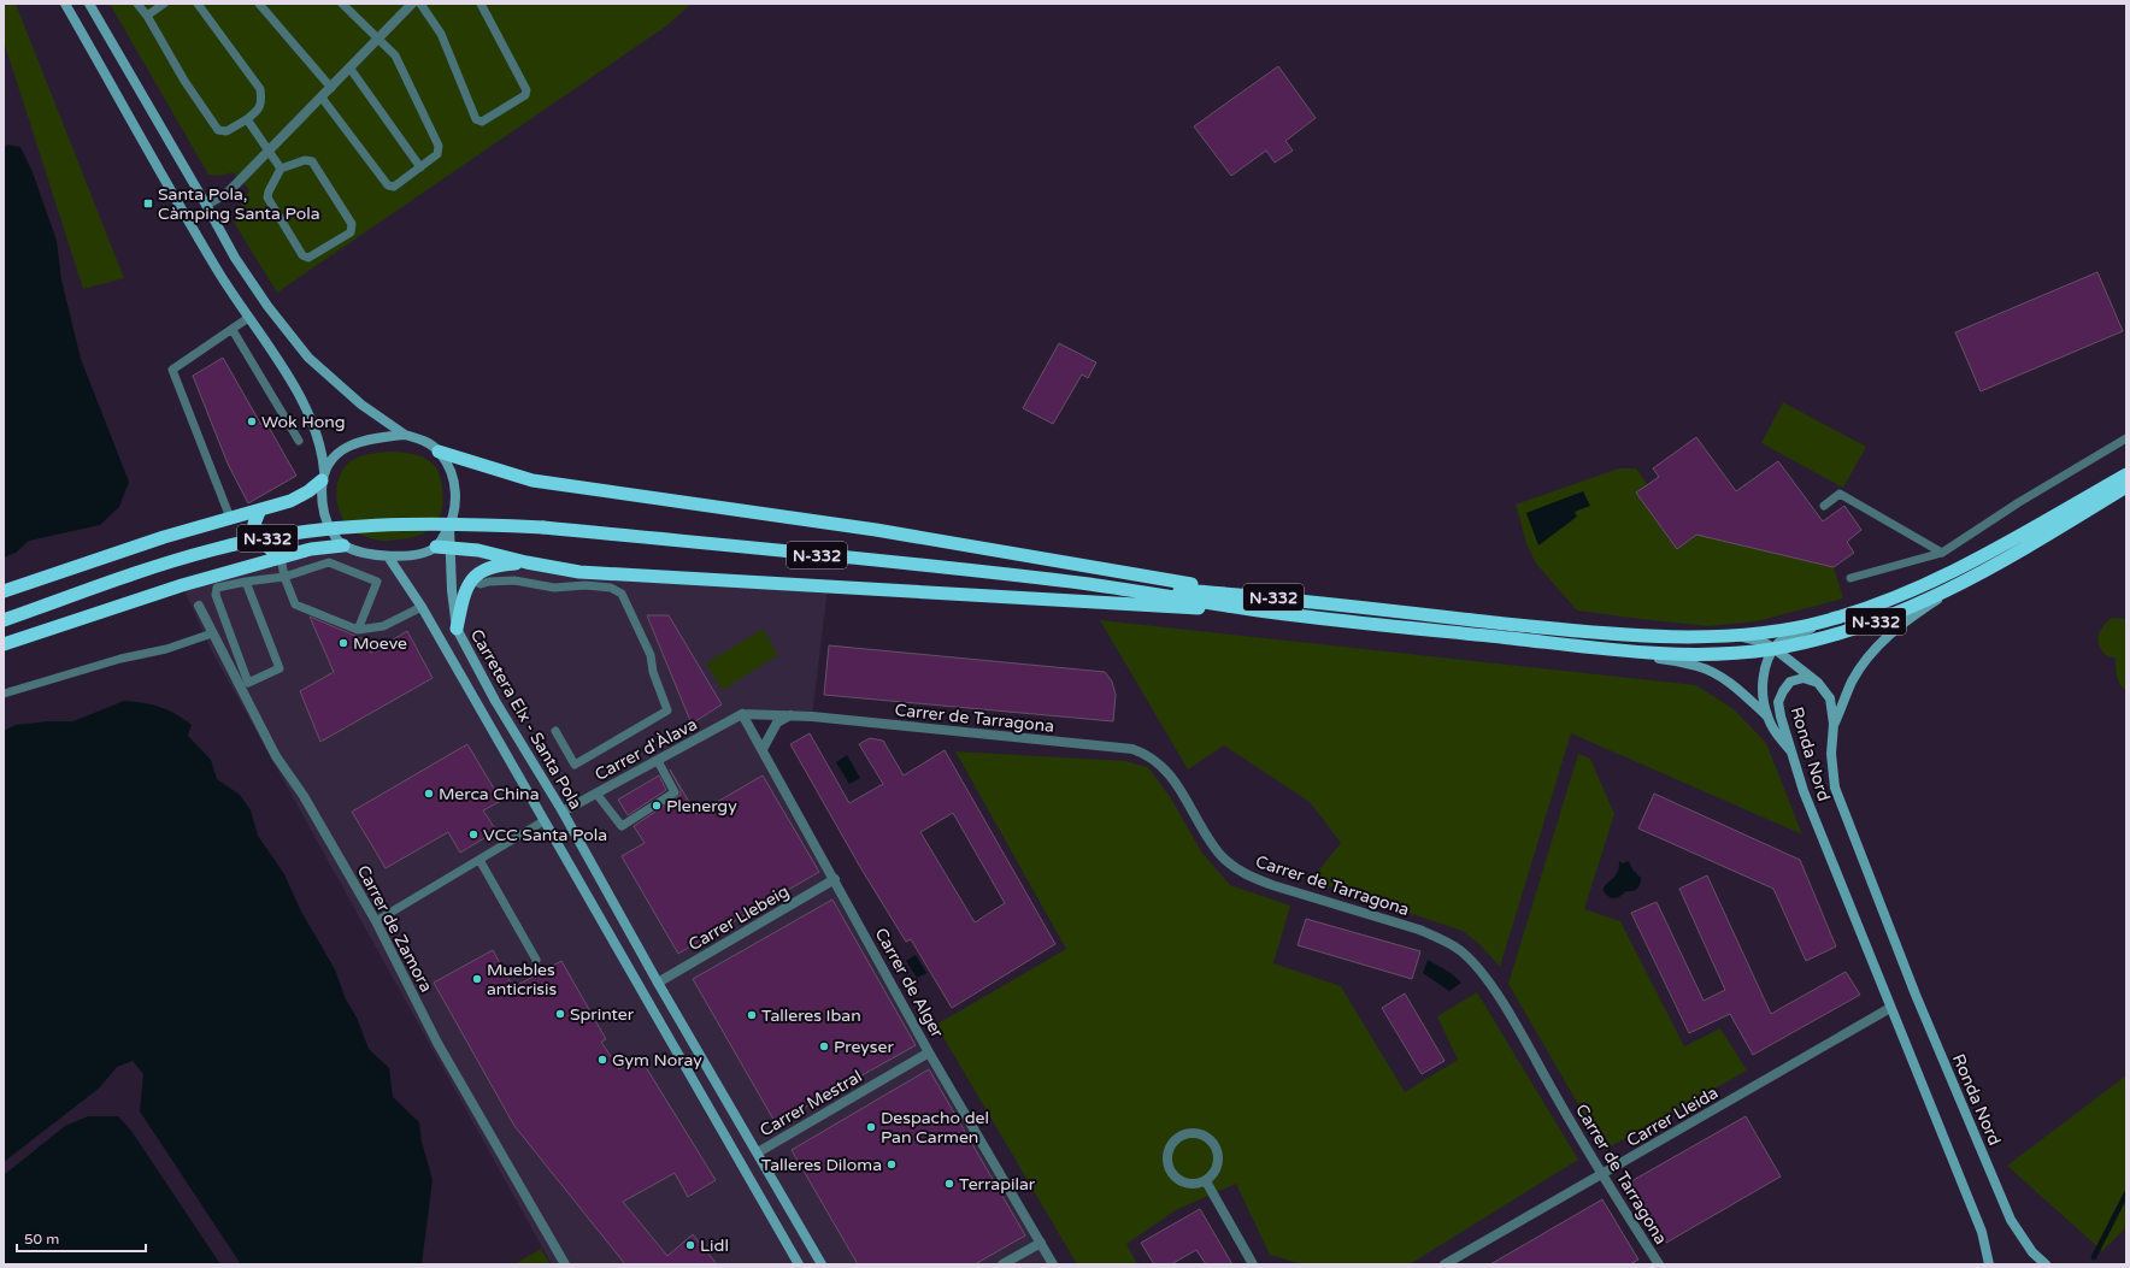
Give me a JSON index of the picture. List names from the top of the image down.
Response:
{
  "streets": {
    "highway": ["N-332"],
    "main road": ["Carretera Elx - Santa Pola", "Ronda Nord"],
    "street": [
      "Carrer de Tarragona",
      "Carrer d'Àlava",
      "Carrer Llebeig",
      "Carrer de Zamora",
      "Carrer de Alger",
      "Carrer Mestral",
      "Carrer Lleida"
    ]
  },
  "crossings": [
    ["Carrer de Tarragona", "Carrer d'Àlava"],
    ["Carrer de Tarragona", "Carrer de Alger"],
    ["Carrer de Tarragona", "Carrer Lleida"],
    ["Carretera Elx - Santa Pola", "Carrer d'Àlava"],
    ["Carretera Elx - Santa Pola", "Carrer Llebeig"],
    ["Carretera Elx - Santa Pola", "Carrer Mestral"],
    ["Carrer d'Àlava", "Carrer de Alger"],
    ["Ronda Nord", "Carrer Lleida"],
    ["Carrer Llebeig", "Carrer de Alger"],
    ["Carrer de Alger", "Carrer Mestral"]
  ],
  "places": {
    "transit": ["Santa Pola, Càmping Santa Pola"],
    "other": [
      "Wok Hong",
      "Moeve",
      "Merca China",
      "Plenergy",
      "VCC Santa Pola",
      "Muebles anticrisis",
      "Sprinter",
      "Talleres Iban",
      "Preyser",
      "Gym Noray",
      "Despacho del Pan Carmen",
      "Talleres Diloma",
      "Terrapilar",
      "Lidl"
    ]
  },
  "scale_bar": "50 m"
}
